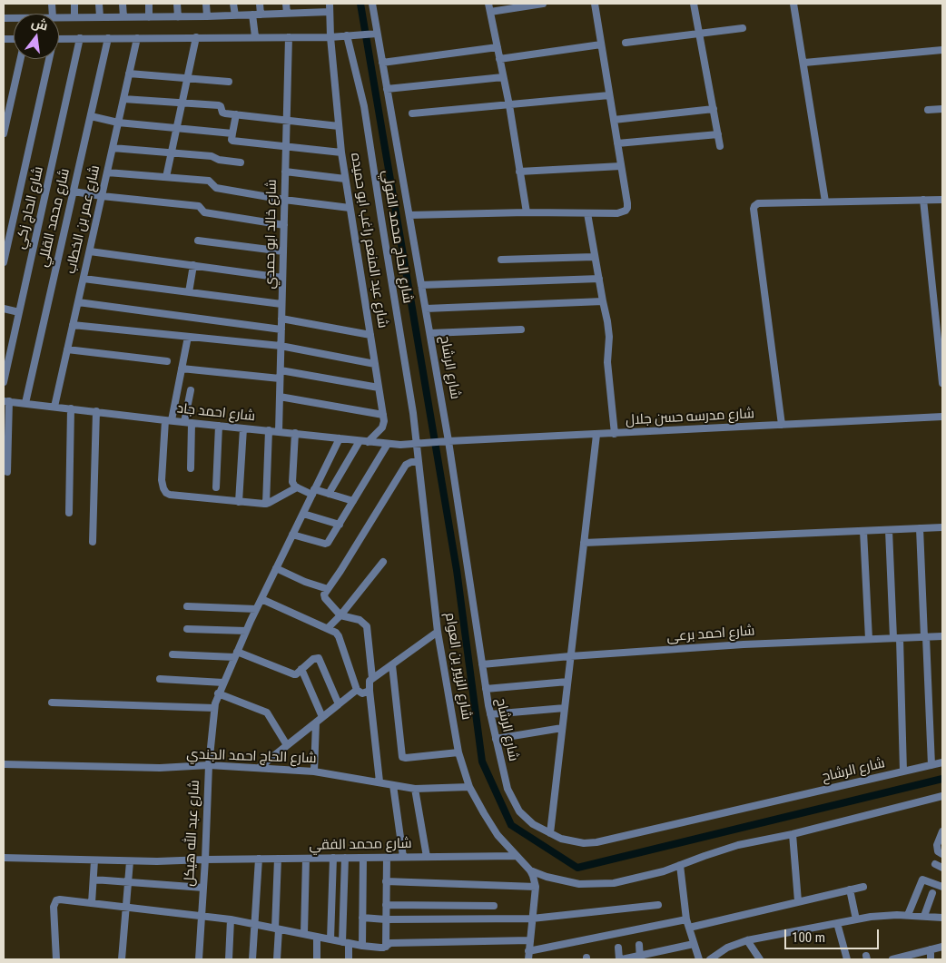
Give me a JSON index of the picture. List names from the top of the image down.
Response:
{
  "streets": {
    "street": [
      "شارع الحاج زكي",
      "شارع محمد القللي",
      "شارع عمر بن الخطاب",
      "شارع خالد ابو حمدي",
      "شارع الحاج محمد الفولي",
      "شارع عبد المنعم راغب ابو حميده",
      "شارع الرشاح",
      "شارع احمد جاد",
      "شارع مدرسه حسن جلال",
      "شارع احمد برعى",
      "شارع الزبير بن العوام",
      "شارع الحاج احمد الجندي",
      "شارع عبد الله هيكل",
      "شارع محمد الفقي"
    ]
  },
  "crossings": [
    ["شارع محمد القللي", "شارع احمد جاد"],
    ["شارع عمر بن الخطاب", "شارع احمد جاد"],
    ["شارع خالد ابو حمدي", "شارع احمد جاد"],
    ["شارع الحاج محمد الفولي", "شارع احمد جاد"],
    ["شارع الحاج محمد الفولي", "شارع الزبير بن العوام"],
    ["شارع الرشاح", "شارع مدرسه حسن جلال"],
    ["شارع الرشاح", "شارع احمد برعى"],
    ["شارع احمد جاد", "شارع مدرسه حسن جلال"],
    ["شارع احمد جاد", "شارع الزبير بن العوام"],
    ["شارع احمد جاد", "شارع عبد الله هيكل"],
    ["شارع الزبير بن العوام", "شارع الحاج احمد الجندي"],
    ["شارع الزبير بن العوام", "شارع محمد الفقي"],
    ["شارع الحاج احمد الجندي", "شارع عبد الله هيكل"],
    ["شارع عبد الله هيكل", "شارع محمد الفقي"]
  ],
  "scale_bar": "100 m",
  "north": "top"
}
